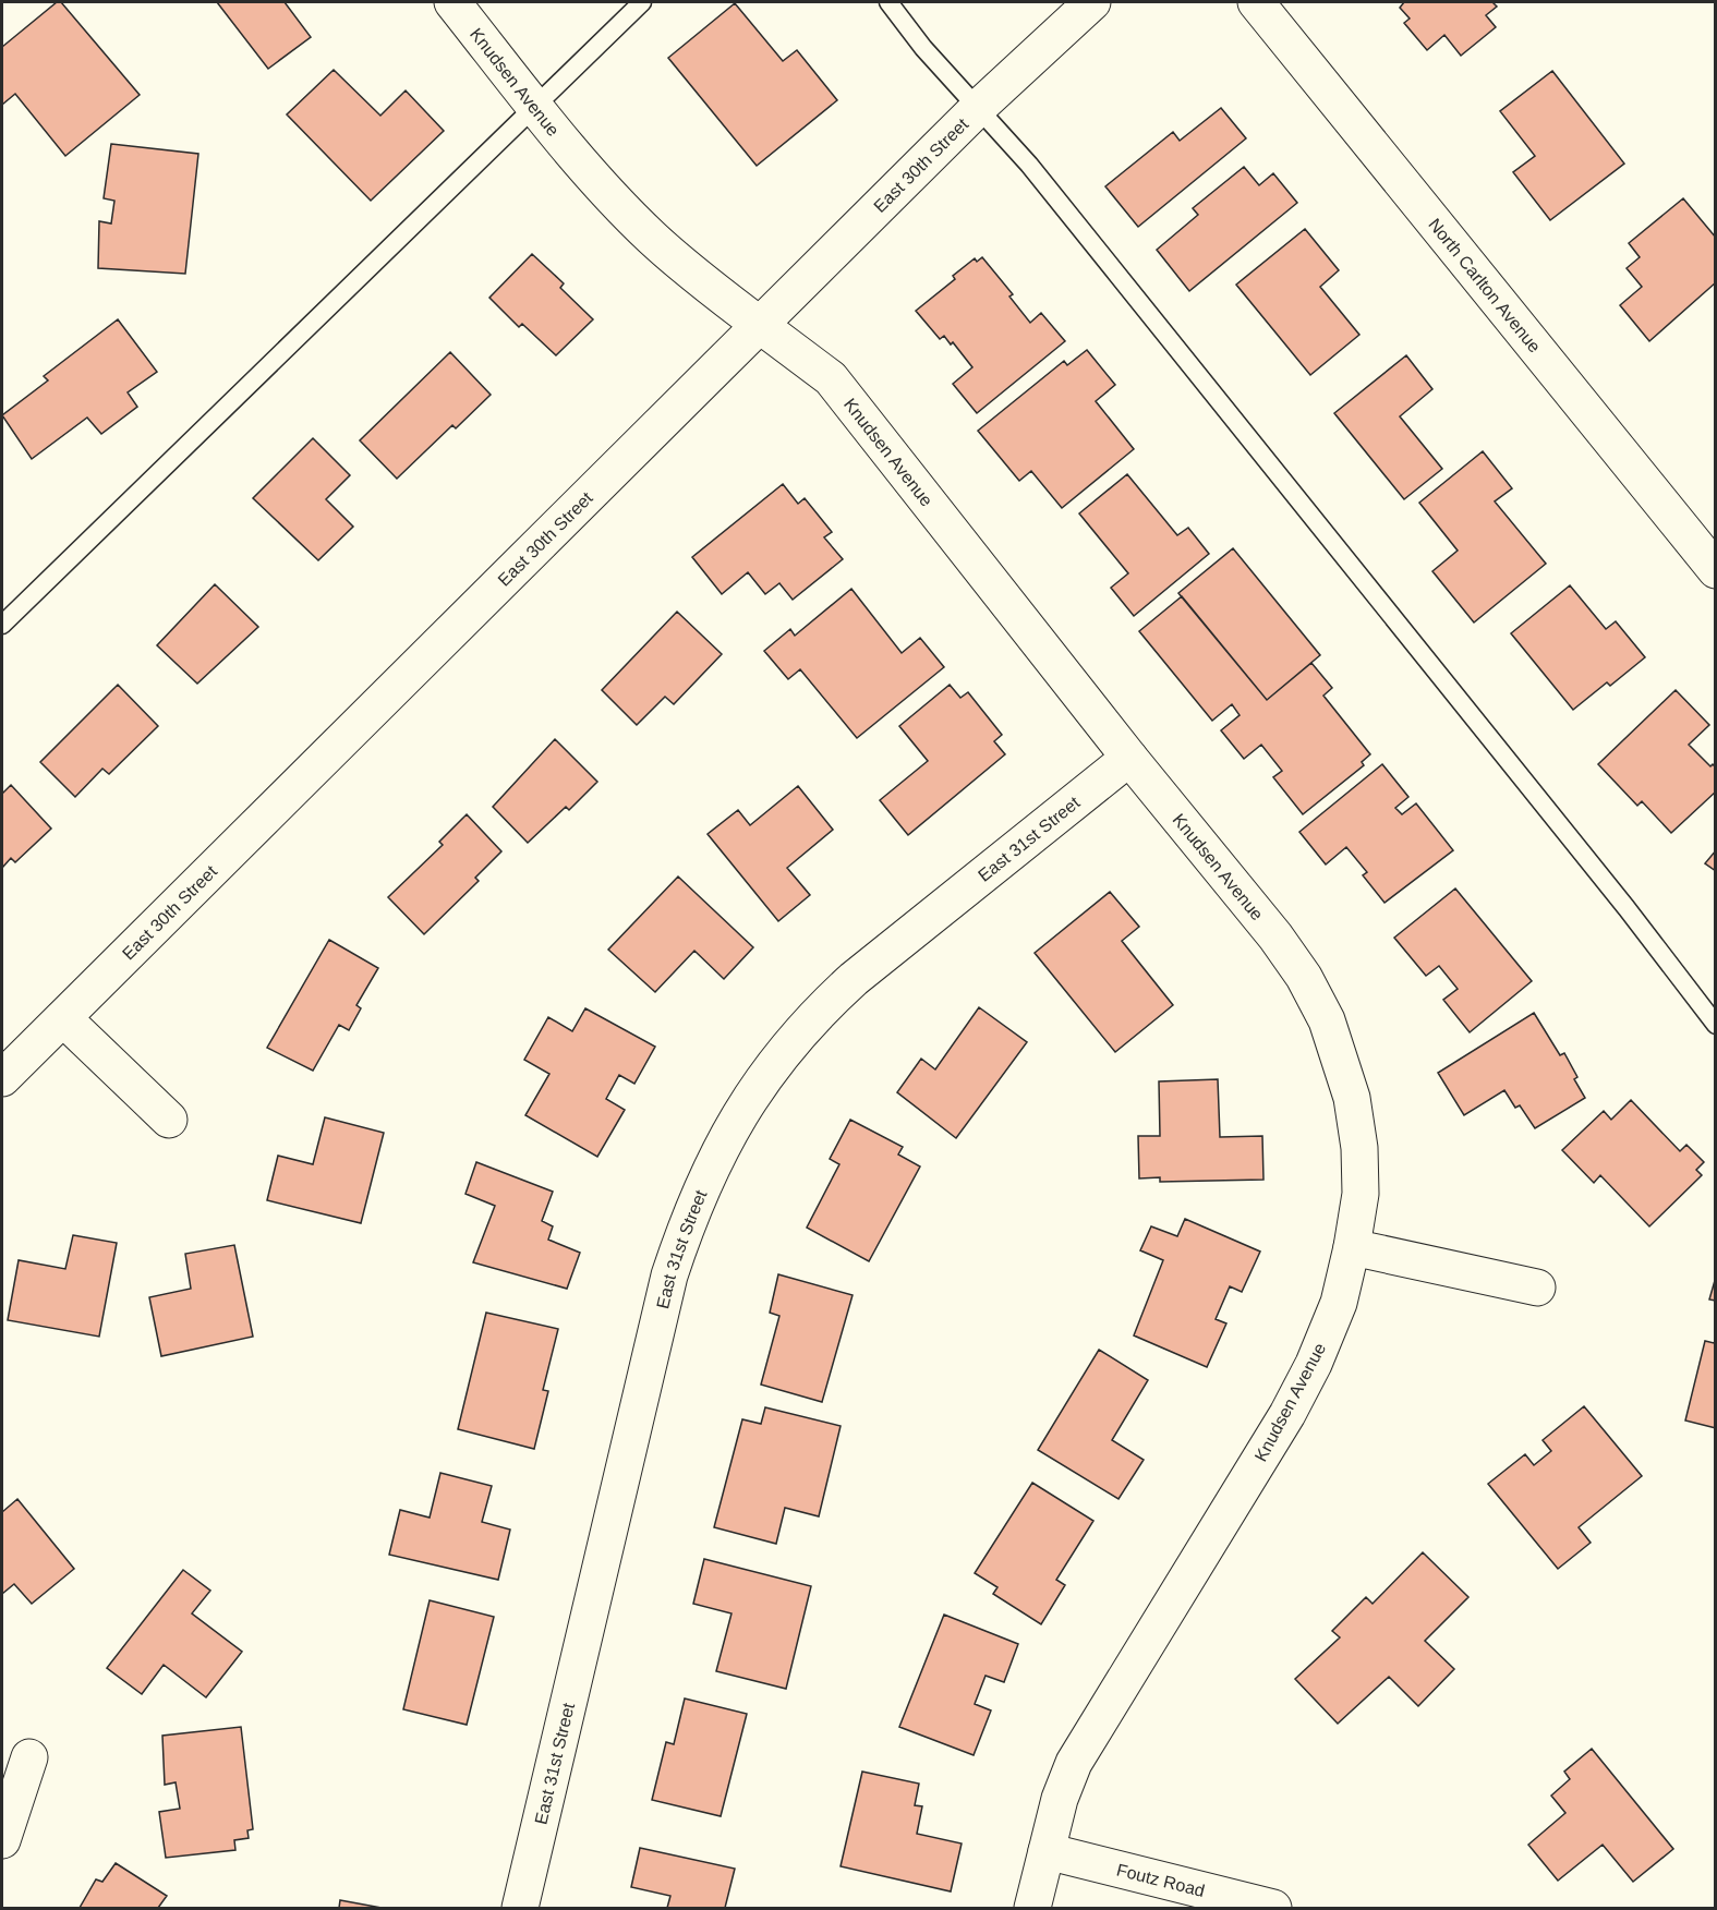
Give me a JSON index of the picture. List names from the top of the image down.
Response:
{
  "streets": {
    "street": [
      "Knudsen Avenue",
      "East 30th Street",
      "North Carlton Avenue",
      "East 31st Street",
      "Foutz Road"
    ]
  },
  "crossings": [
    ["Knudsen Avenue", "East 30th Street"],
    ["Knudsen Avenue", "East 31st Street"],
    ["Knudsen Avenue", "Foutz Road"]
  ]
}
